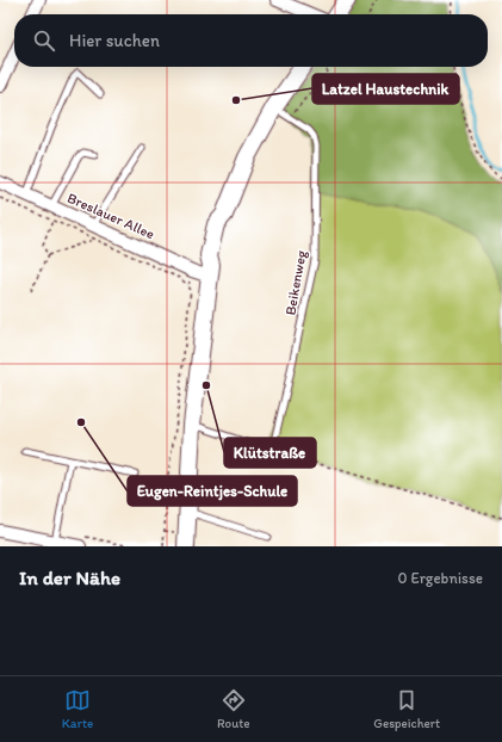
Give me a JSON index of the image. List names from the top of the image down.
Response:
{
  "streets": {
    "street": ["Breslauer Allee"],
    "lane": ["Beikenweg"]
  },
  "places": ["Latzel Haustechnik", "Klütstraße", "Eugen-Reintjes-Schule"],
  "page": {
    "search": "Hier suchen",
    "heading": ["In der Nähe", "0 Ergebnisse"],
    "nav": ["Karte", "Route", "Gespeichert"]
  }
}
